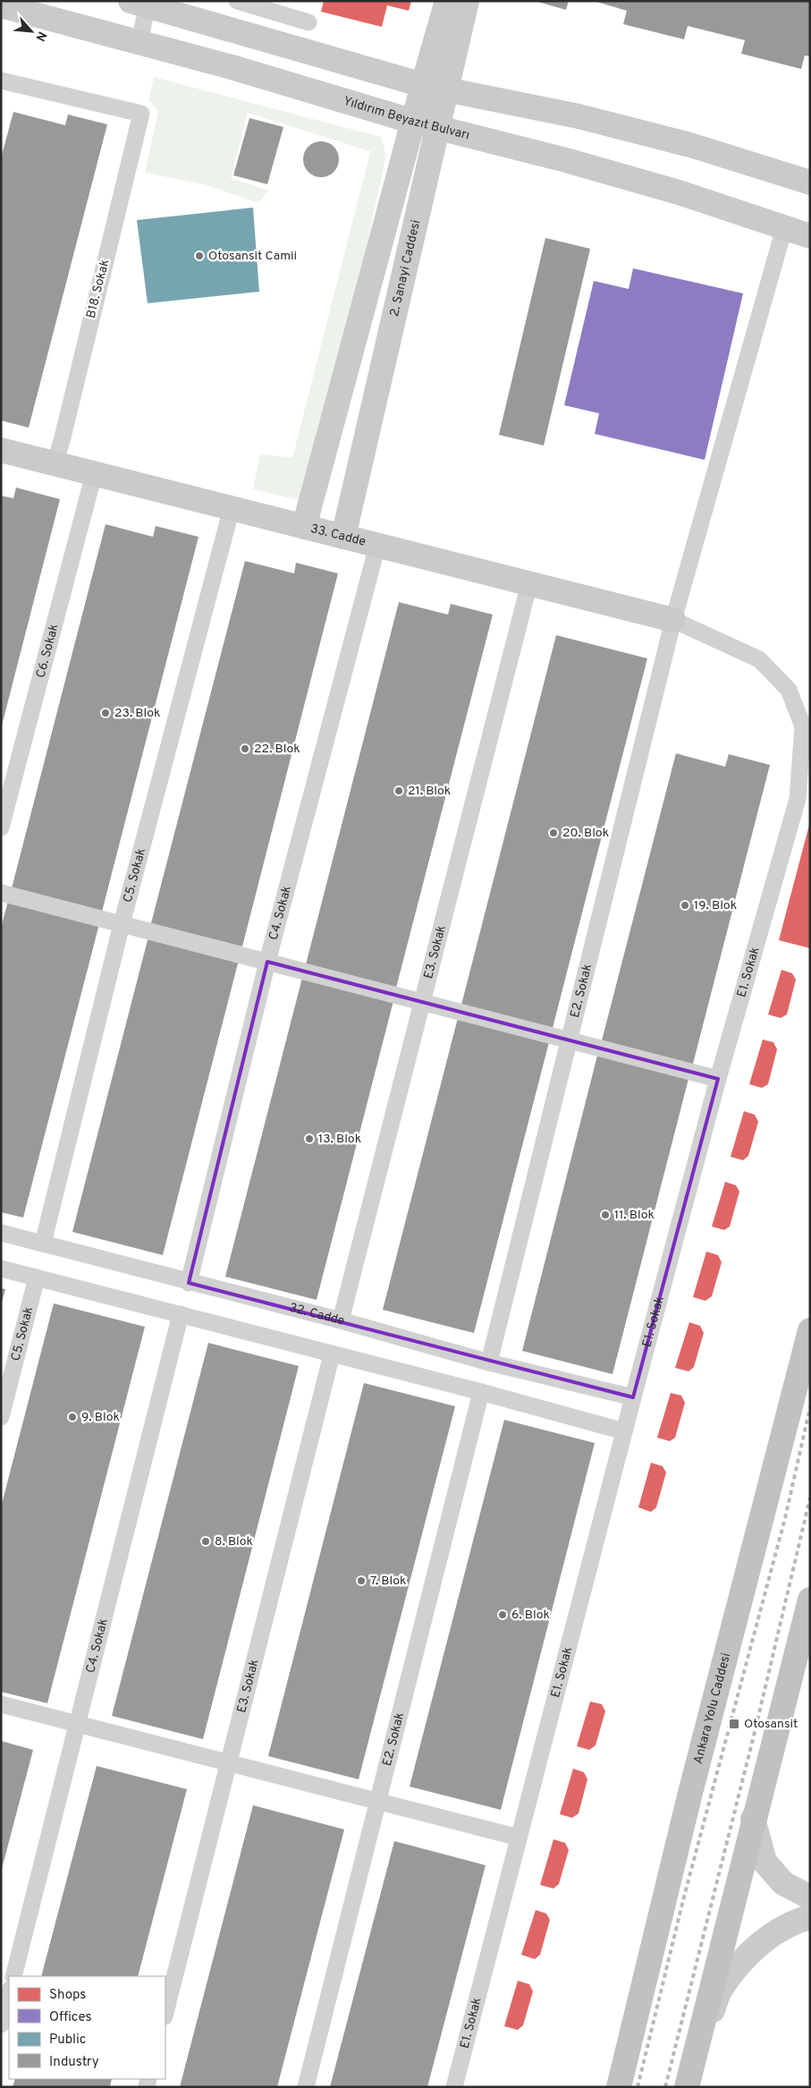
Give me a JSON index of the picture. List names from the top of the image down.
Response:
{
  "streets": {
    "highway": ["Ankara Yolu Caddesi"],
    "main road": ["Yıldırım Beyazıt Bulvarı", "2. Sanayi Caddesi", "33. Cadde"],
    "street": [
      "B18. Sokak",
      "C6. Sokak",
      "C5. Sokak",
      "C4. Sokak",
      "E3. Sokak",
      "E1. Sokak",
      "E2. Sokak",
      "32. Cadde"
    ]
  },
  "crossings": [
    ["Yıldırım Beyazıt Bulvarı", "2. Sanayi Caddesi"],
    ["Yıldırım Beyazıt Bulvarı", "E2. Sokak"],
    ["2. Sanayi Caddesi", "33. Cadde"],
    ["B18. Sokak", "33. Cadde"],
    ["33. Cadde", "C6. Sokak"],
    ["33. Cadde", "C5. Sokak"],
    ["33. Cadde", "C4. Sokak"],
    ["33. Cadde", "E3. Sokak"],
    ["33. Cadde", "E1. Sokak"],
    ["33. Cadde", "E2. Sokak"],
    ["C5. Sokak", "32. Cadde"],
    ["C4. Sokak", "32. Cadde"],
    ["E3. Sokak", "32. Cadde"],
    ["E1. Sokak", "E2. Sokak"],
    ["E1. Sokak", "32. Cadde"],
    ["E2. Sokak", "32. Cadde"]
  ],
  "places": {
    "other": [
      "Otosansit Camii",
      "23. Blok",
      "22. Blok",
      "21. Blok",
      "20. Blok",
      "19. Blok",
      "13. Blok",
      "11. Blok",
      "9. Blok",
      "8. Blok",
      "7. Blok",
      "6. Blok"
    ],
    "transit": ["Otosansit"]
  },
  "legend": [
    "Shops",
    "Offices",
    "Public",
    "Industry"
  ],
  "north": "bottom right"
}
